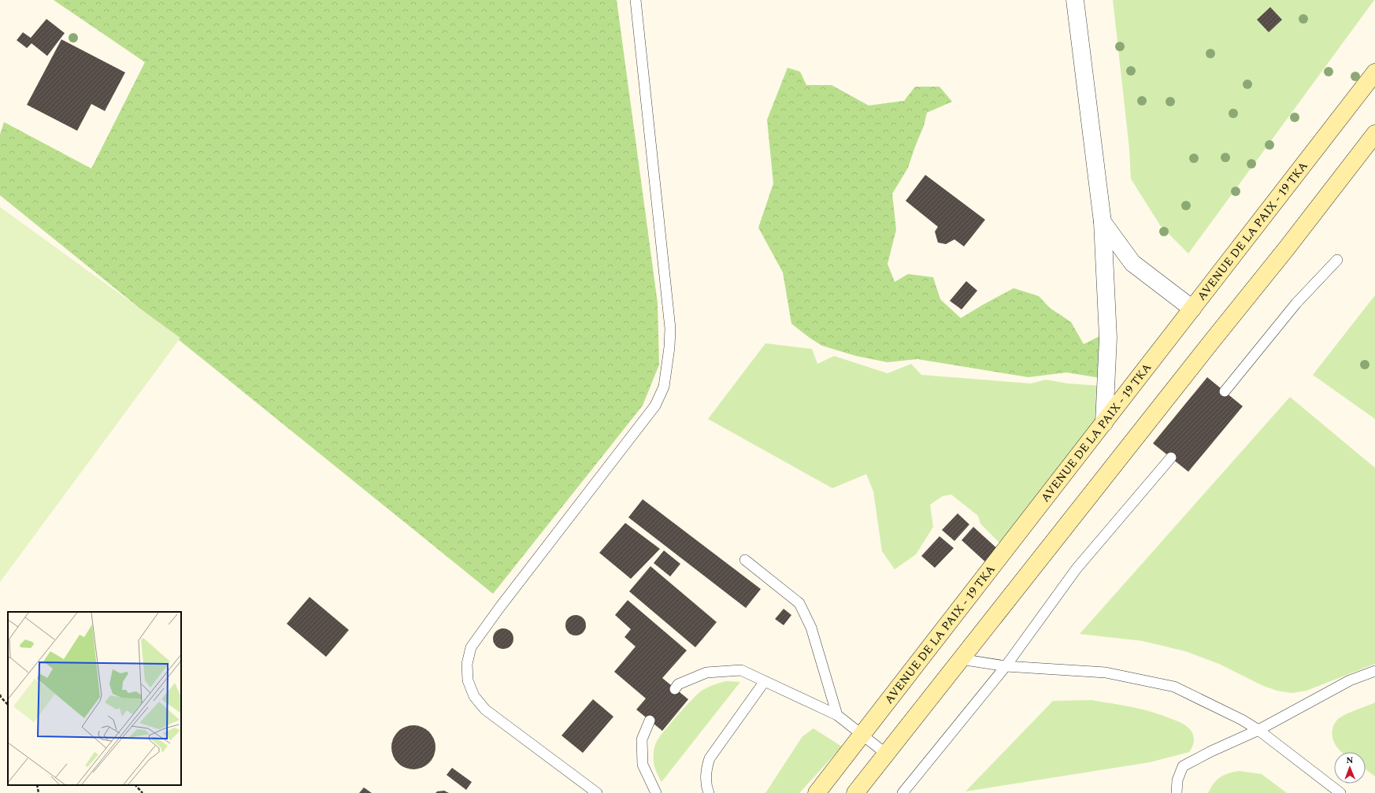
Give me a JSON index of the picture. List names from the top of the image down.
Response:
{
  "streets": {
    "main road": ["AVENUE DE LA PAIX - 19 TKA"]
  },
  "north": "top"
}
